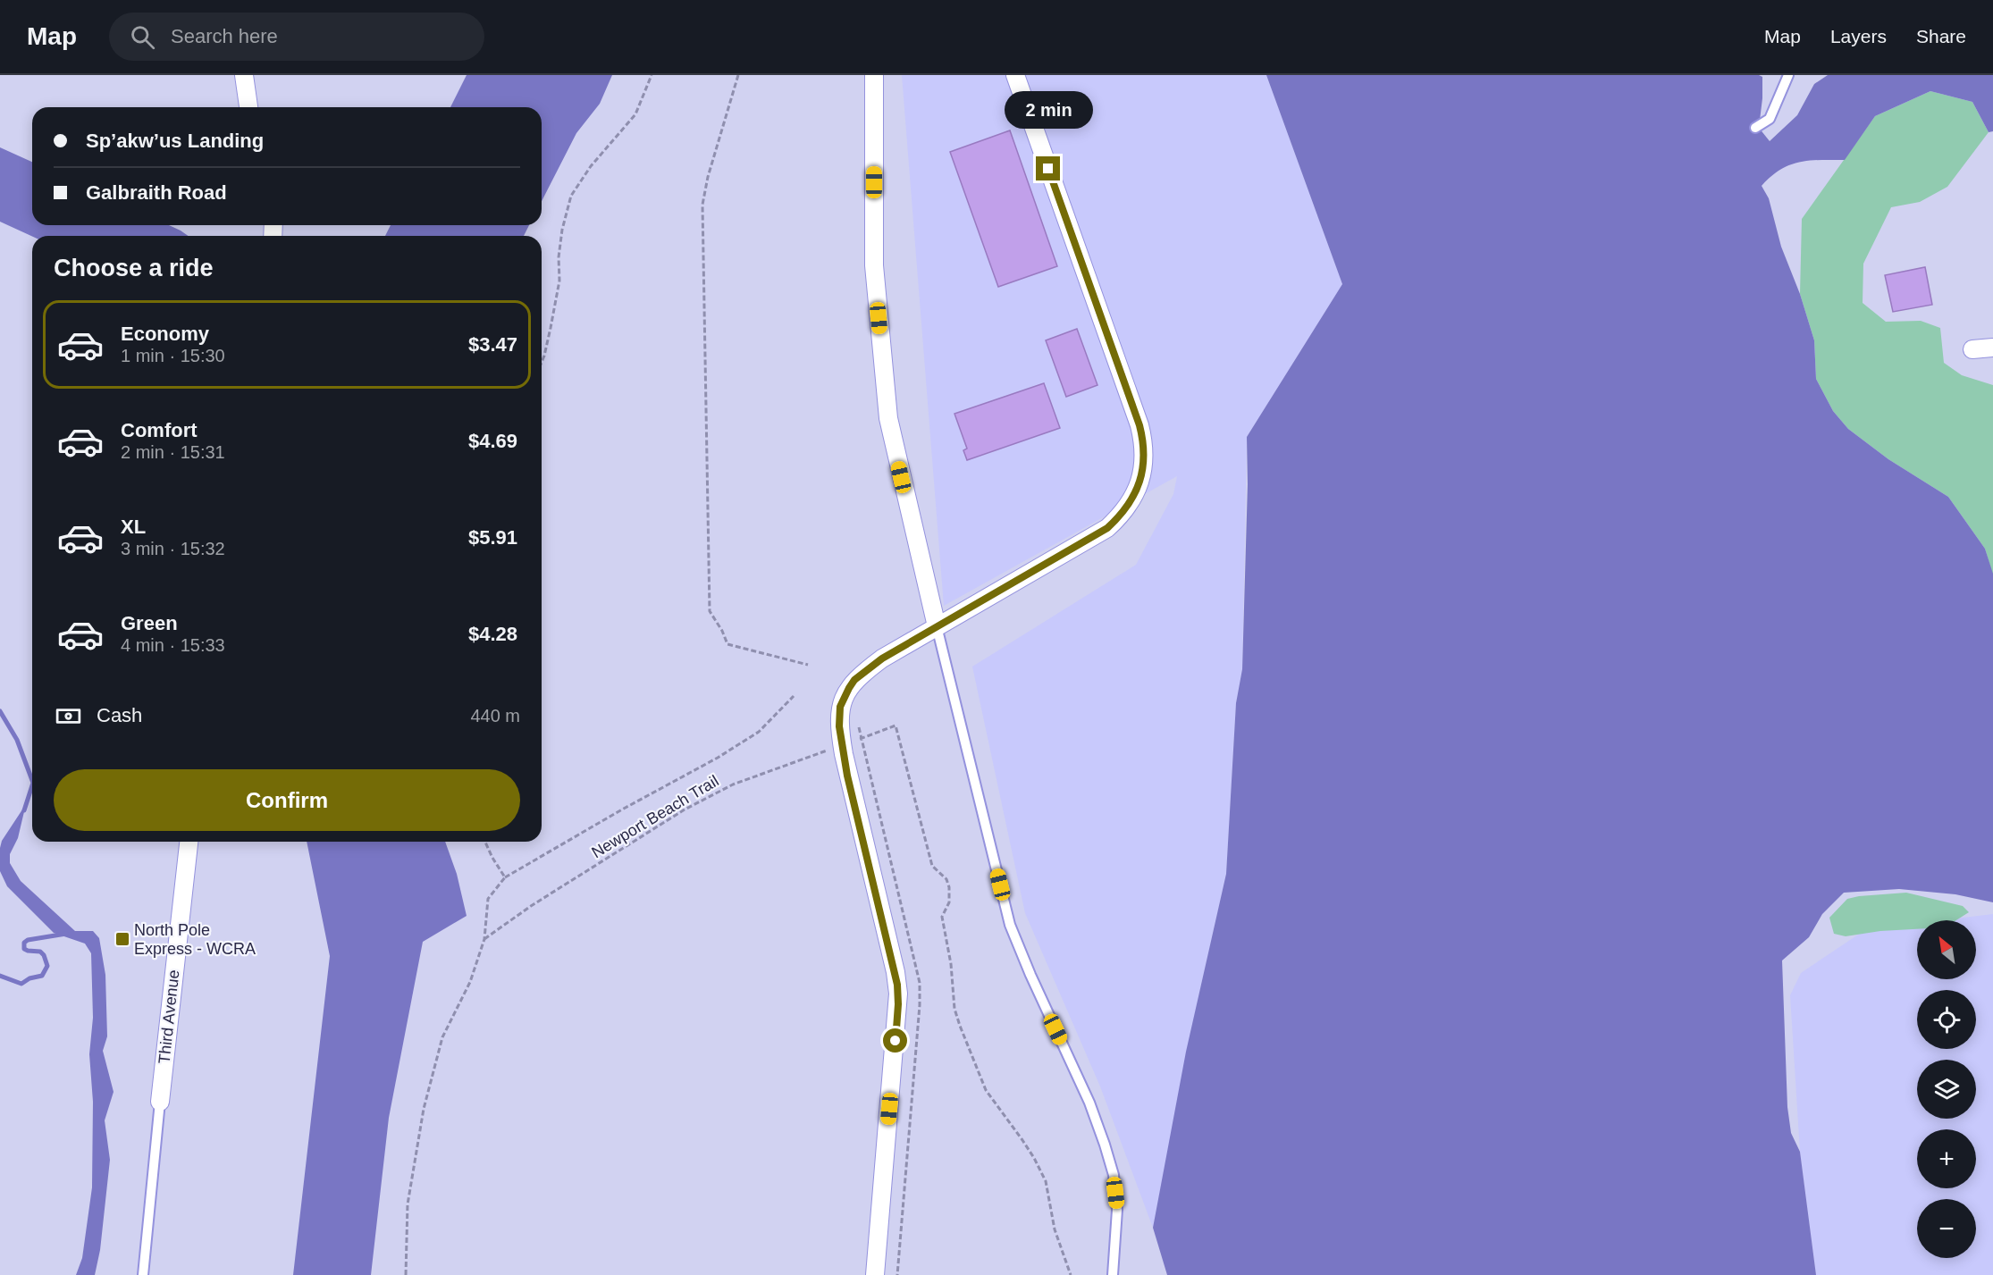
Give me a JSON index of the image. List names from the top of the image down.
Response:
{
  "streets": {
    "street": ["Third Avenue"],
    "path": ["Newport Beach Trail"]
  },
  "places": {
    "transit": ["North Pole Express - WCRA"]
  },
  "north": "top left",
  "page": {
    "header": "Map",
    "search": "Search here",
    "nav": ["Map", "Layers", "Share"],
    "bubble": "2 min",
    "banner": ["Sp’akw’us Landing", "Galbraith Road"],
    "heading": "Choose a ride",
    "list": [
      {
        "name": "Economy",
        "note": "1 min · 15:30",
        "value": "$3.47"
      },
      {
        "name": "Comfort",
        "note": "2 min · 15:31",
        "value": "$4.69"
      },
      {
        "name": "XL",
        "note": "3 min · 15:32",
        "value": "$5.91"
      },
      {
        "name": "Green",
        "note": "4 min · 15:33",
        "value": "$4.28"
      }
    ],
    "pay": ["Cash", "440 m"],
    "buttons": "Confirm",
    "map_buttons": ["+", "−"]
  }
}
